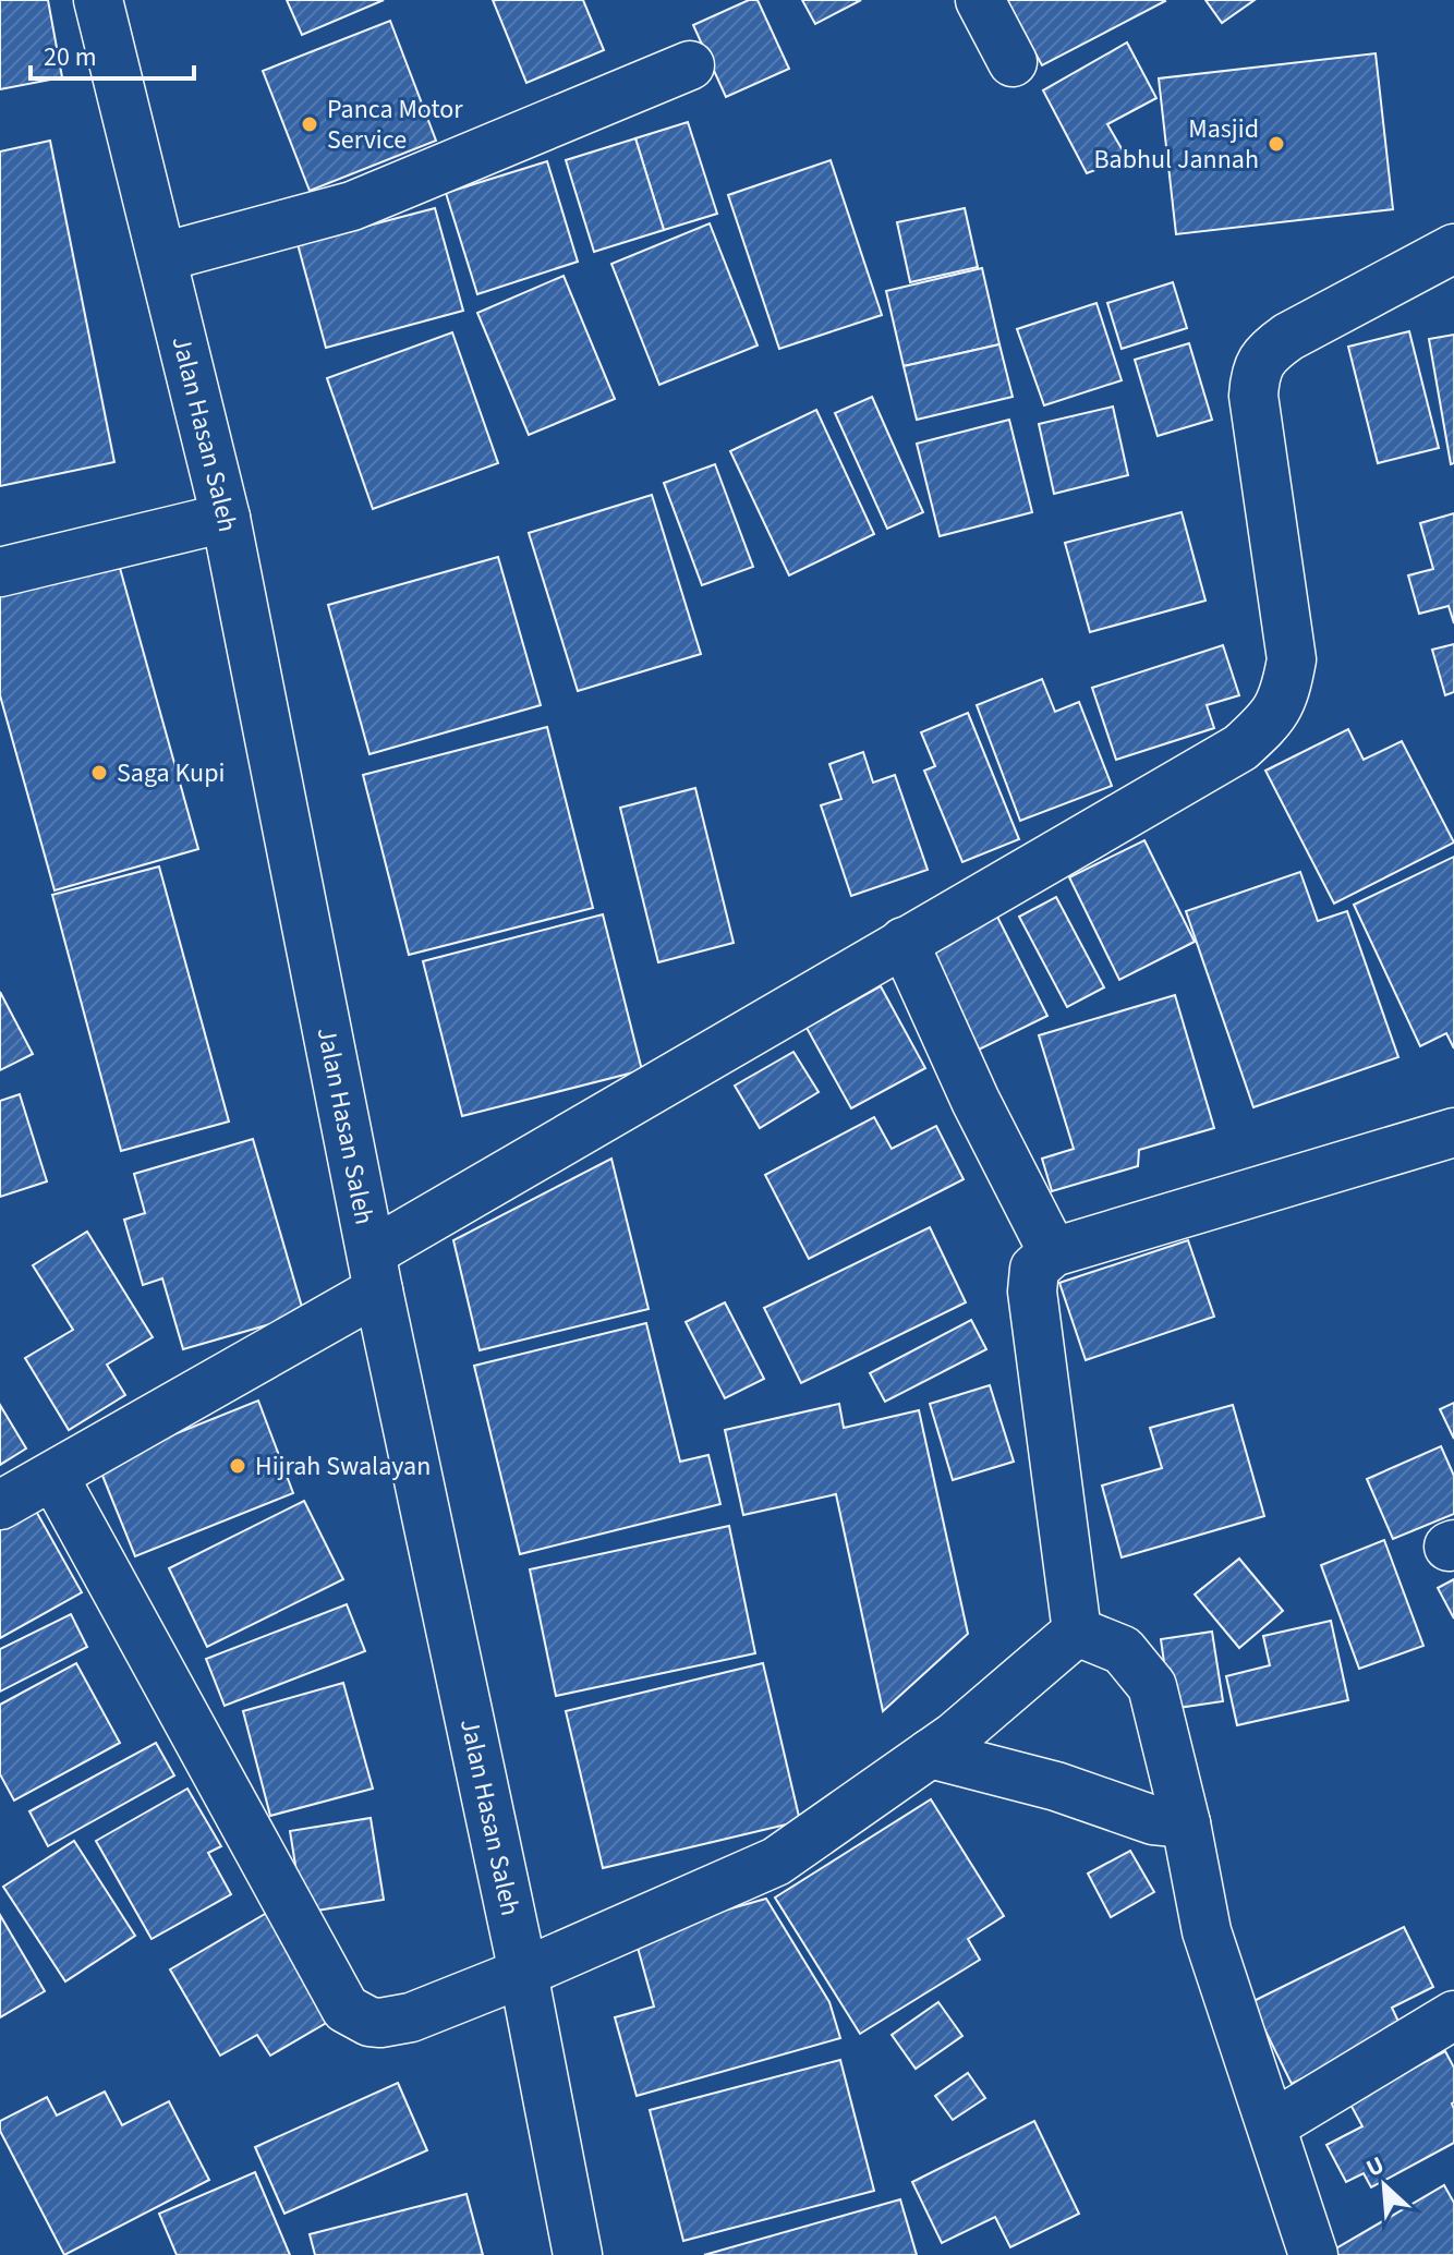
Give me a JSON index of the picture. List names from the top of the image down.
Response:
{
  "streets": {
    "street": ["Jalan Hasan Saleh"]
  },
  "places": [
    "Panca Motor Service",
    "Masjid Babhul Jannah",
    "Saga Kupi",
    "Hijrah Swalayan"
  ],
  "scale_bar": "20 m",
  "north": "top left"
}
